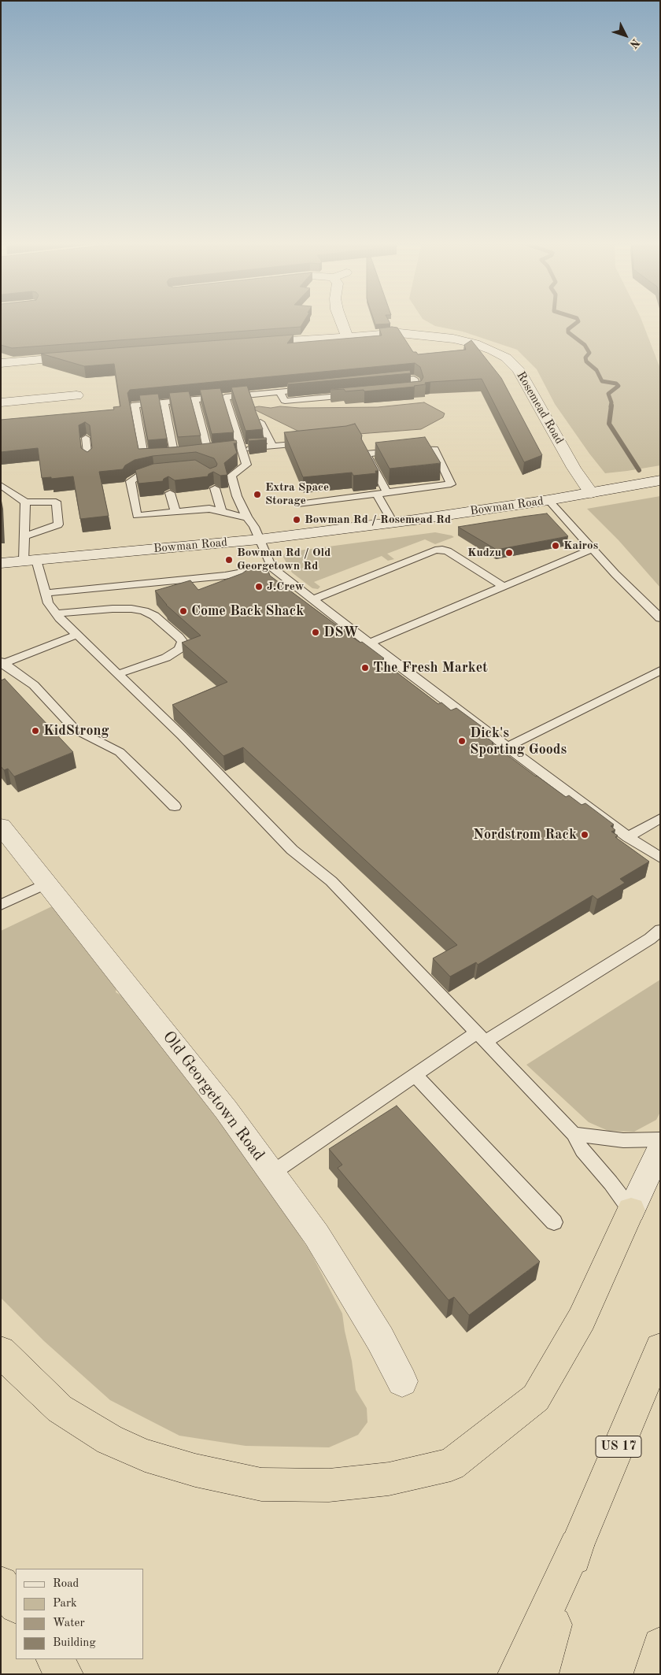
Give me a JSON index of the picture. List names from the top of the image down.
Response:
{
  "streets": {
    "highway": ["US 17"],
    "street": ["Rosemead Road", "Bowman Road", "Old Georgetown Road"]
  },
  "crossings": [
    ["Rosemead Road", "Bowman Road"]
  ],
  "places": [
    "Extra Space Storage",
    "Bowman Rd / Rosemead Rd",
    "Kairos",
    "Kudzu",
    "Bowman Rd / Old Georgetown Rd",
    "J.Crew",
    "Come Back Shack",
    "DSW",
    "The Fresh Market",
    "KidStrong",
    "Dick's Sporting Goods",
    "Nordstrom Rack"
  ],
  "legend": [
    "Road",
    "Park",
    "Water",
    "Building"
  ],
  "north": "bottom right"
}
